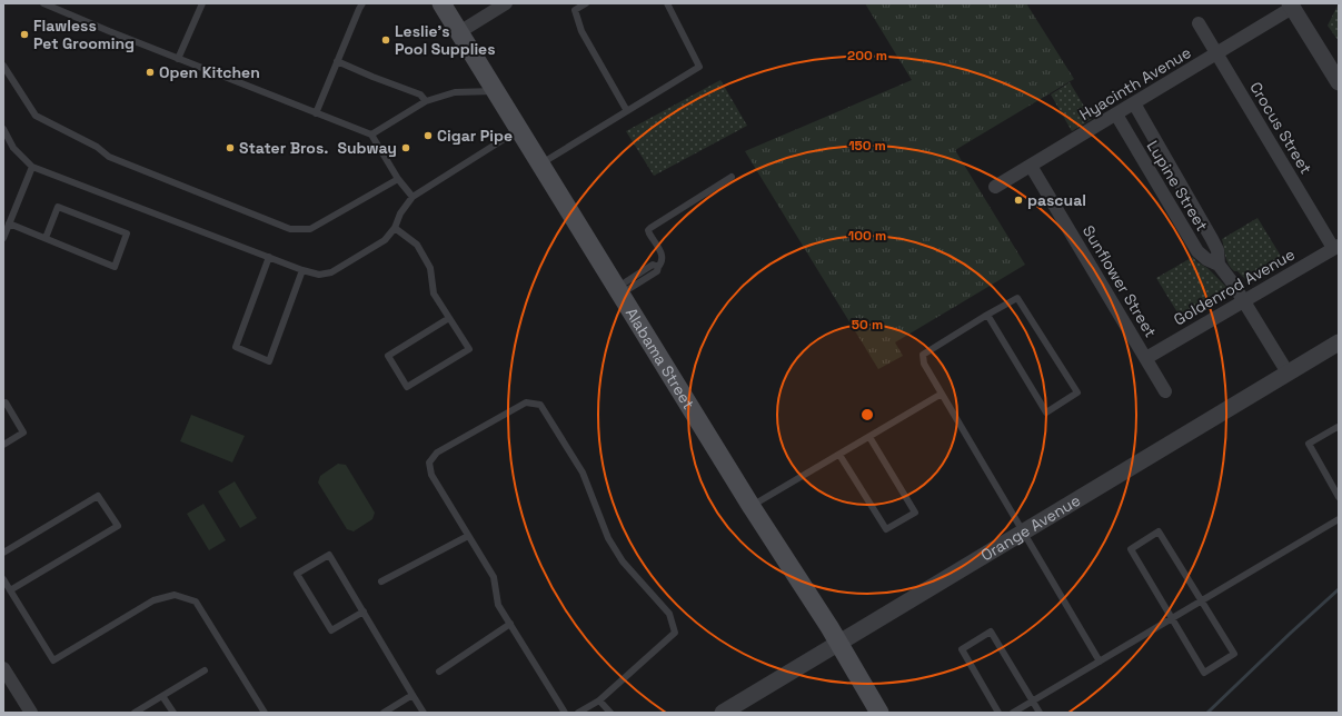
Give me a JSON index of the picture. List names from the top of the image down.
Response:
{
  "streets": {
    "main road": ["Alabama Street"],
    "street": [
      "Hyacinth Avenue",
      "Crocus Street",
      "Lupine Street",
      "Sunflower Street",
      "Goldenrod Avenue",
      "Orange Avenue"
    ]
  },
  "crossings": [
    ["Hyacinth Avenue", "Crocus Street"],
    ["Hyacinth Avenue", "Lupine Street"],
    ["Hyacinth Avenue", "Sunflower Street"],
    ["Crocus Street", "Goldenrod Avenue"],
    ["Lupine Street", "Goldenrod Avenue"],
    ["Lupine Street", "Orange Avenue"],
    ["Sunflower Street", "Goldenrod Avenue"],
    ["Alabama Street", "Orange Avenue"]
  ],
  "places": [
    "Flawless Pet Grooming",
    "Leslie's Pool Supplies",
    "Open Kitchen",
    "Cigar Pipe",
    "Stater Bros.",
    "Subway",
    "pascual"
  ],
  "rings": [
    "200 m",
    "150 m",
    "100 m",
    "50 m"
  ]
}
